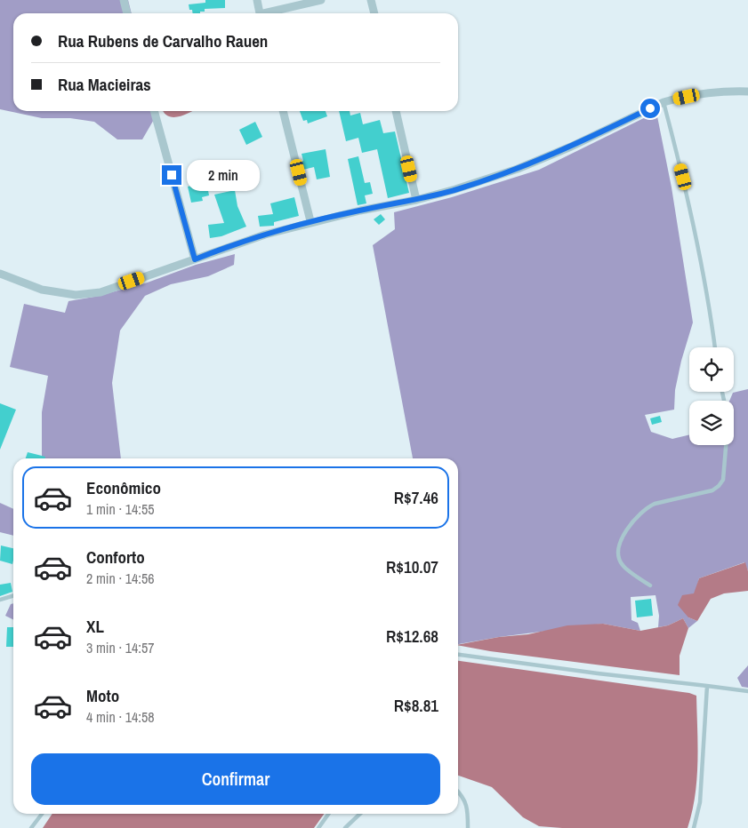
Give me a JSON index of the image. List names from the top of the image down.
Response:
{
  "page": {
    "banner": ["Rua Rubens de Carvalho Rauen", "Rua Macieiras"],
    "bubble": "2 min",
    "list": [
      {
        "name": "Econômico",
        "note": "1 min · 14:55",
        "value": "R$7.46"
      },
      {
        "name": "Conforto",
        "note": "2 min · 14:56",
        "value": "R$10.07"
      },
      {
        "name": "XL",
        "note": "3 min · 14:57",
        "value": "R$12.68"
      },
      {
        "name": "Moto",
        "note": "4 min · 14:58",
        "value": "R$8.81"
      }
    ],
    "buttons": "Confirmar"
  }
}
